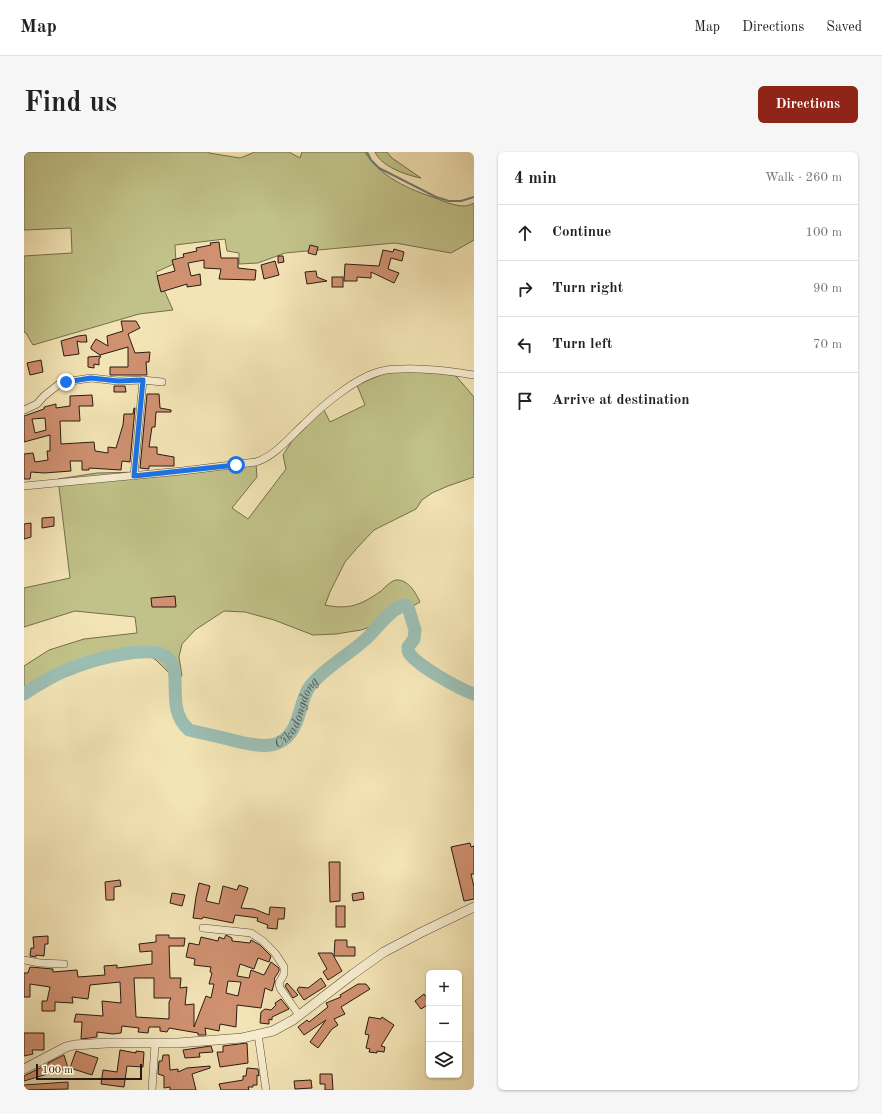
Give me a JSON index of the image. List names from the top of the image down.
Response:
{
  "water": ["Cikadongdong"],
  "scale_bar": "100 m",
  "page": {
    "header": "Map",
    "nav": ["Map", "Directions", "Saved"],
    "buttons": "Directions",
    "title": "Find us",
    "heading": ["4 min", "Walk · 260 m"],
    "list": [
      ["Continue", "100 m"],
      ["Turn right", "90 m"],
      ["Turn left", "70 m"],
      "Arrive at destination"
    ],
    "map_buttons": ["+", "−"],
    "scale": "100 m"
  }
}
